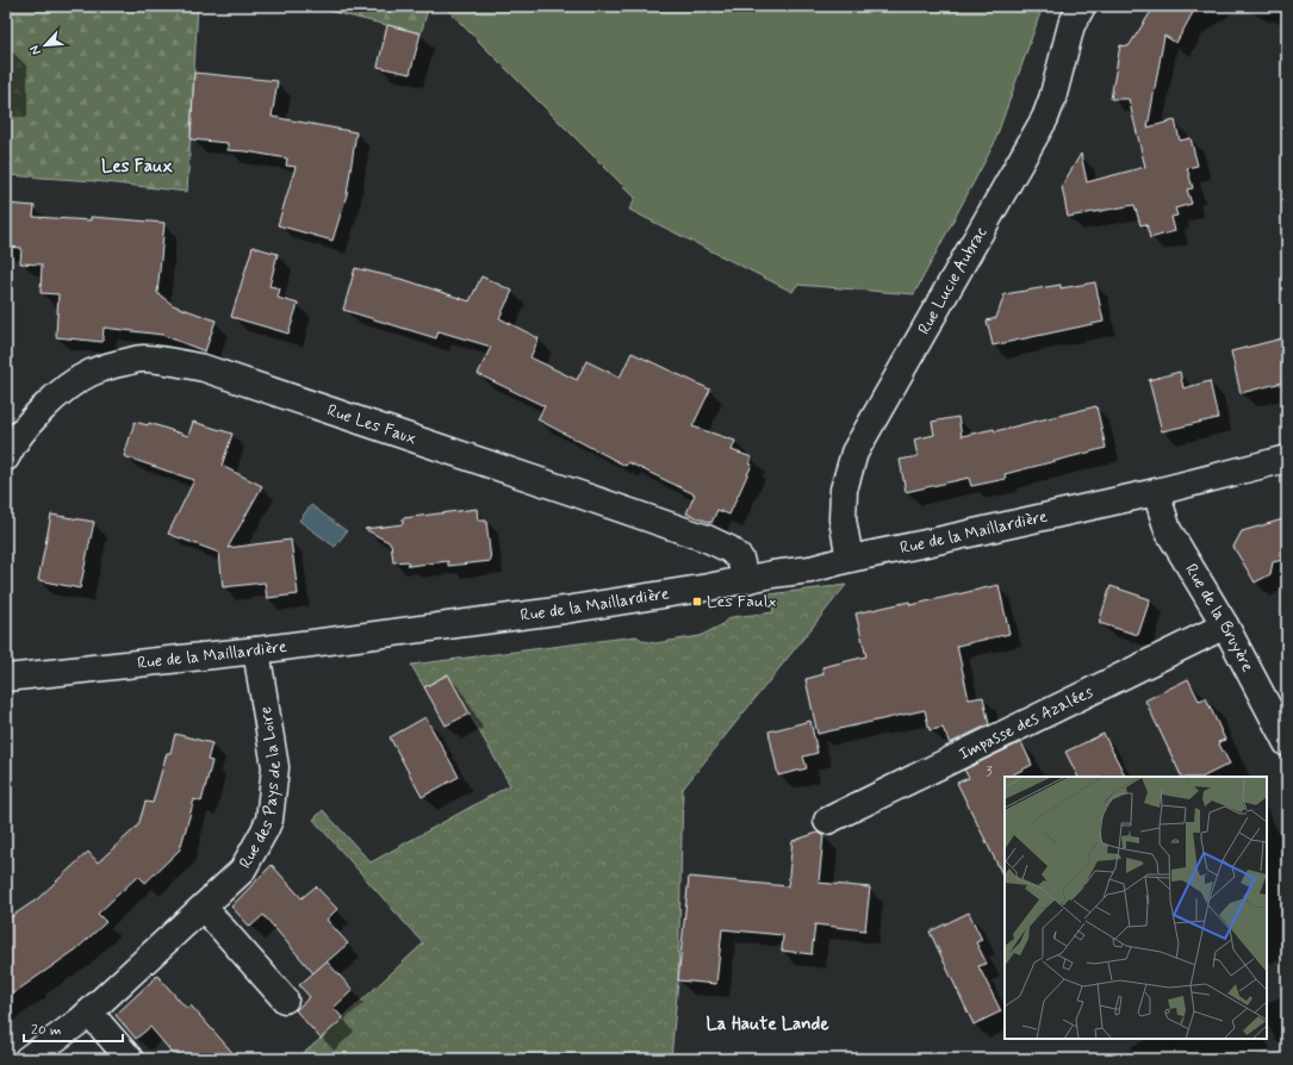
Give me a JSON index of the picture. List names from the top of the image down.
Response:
{
  "streets": {
    "street": [
      "Rue Lucie Aubrac",
      "Rue Les Faux",
      "Rue de la Maillardière",
      "Rue de la Bruyère",
      "Impasse des Azalées",
      "Rue des Pays de la Loire"
    ]
  },
  "crossings": [
    ["Rue Lucie Aubrac", "Rue de la Maillardière"],
    ["Rue Les Faux", "Rue de la Maillardière"],
    ["Rue de la Maillardière", "Rue de la Bruyère"],
    ["Rue de la Maillardière", "Rue des Pays de la Loire"],
    ["Rue de la Bruyère", "Impasse des Azalées"]
  ],
  "districts": ["Les Faux", "La Haute Lande"],
  "places": {
    "transit": ["Les Faulx"]
  },
  "house_numbers": ["3"],
  "scale_bar": "20 m",
  "north": "bottom left"
}
